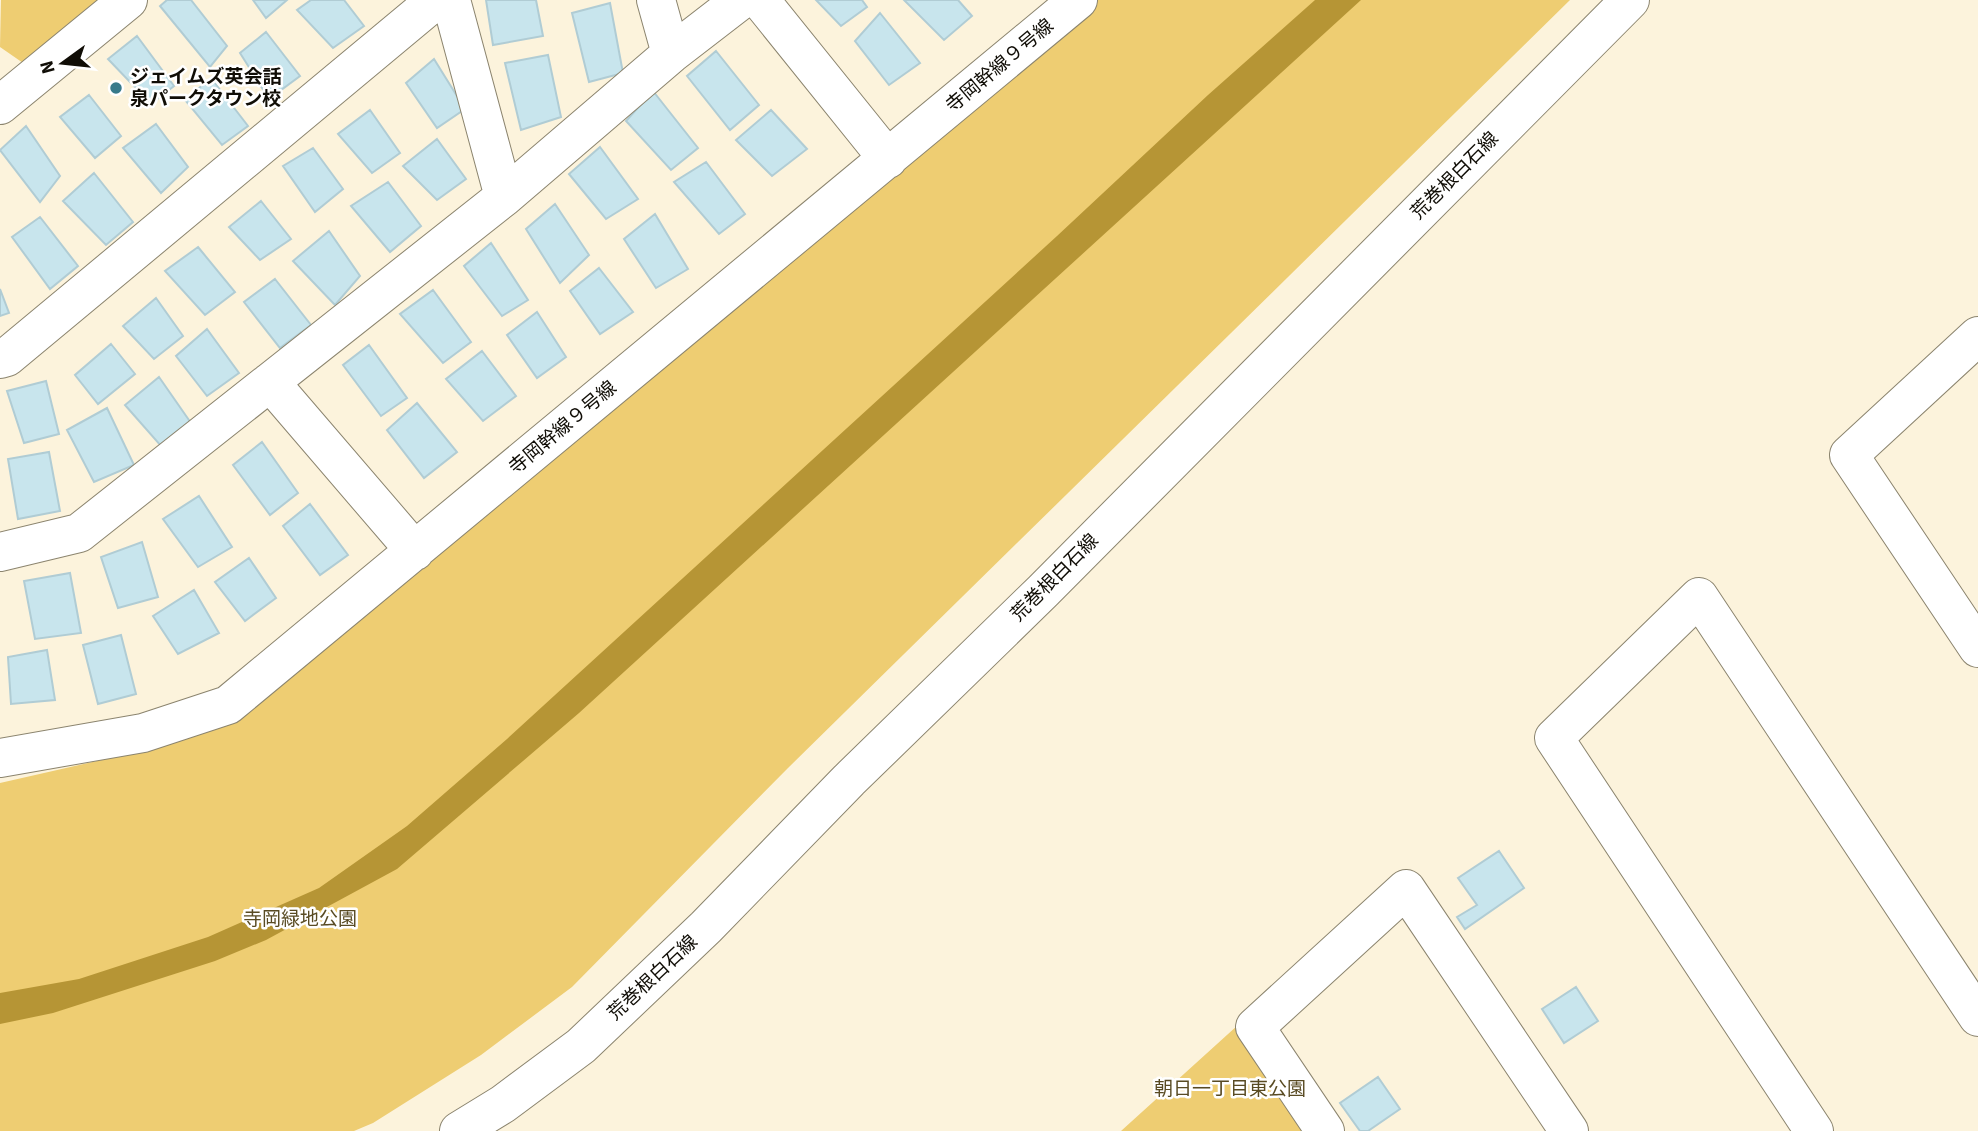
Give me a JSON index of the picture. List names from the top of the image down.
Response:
{
  "streets": {
    "street": ["寺岡幹線９号線", "荒巻根白石線"]
  },
  "parks": ["寺岡緑地公園", "朝日一丁目東公園"],
  "places": ["ジェイムズ英会話 泉パークタウン校"],
  "north": "left"
}
